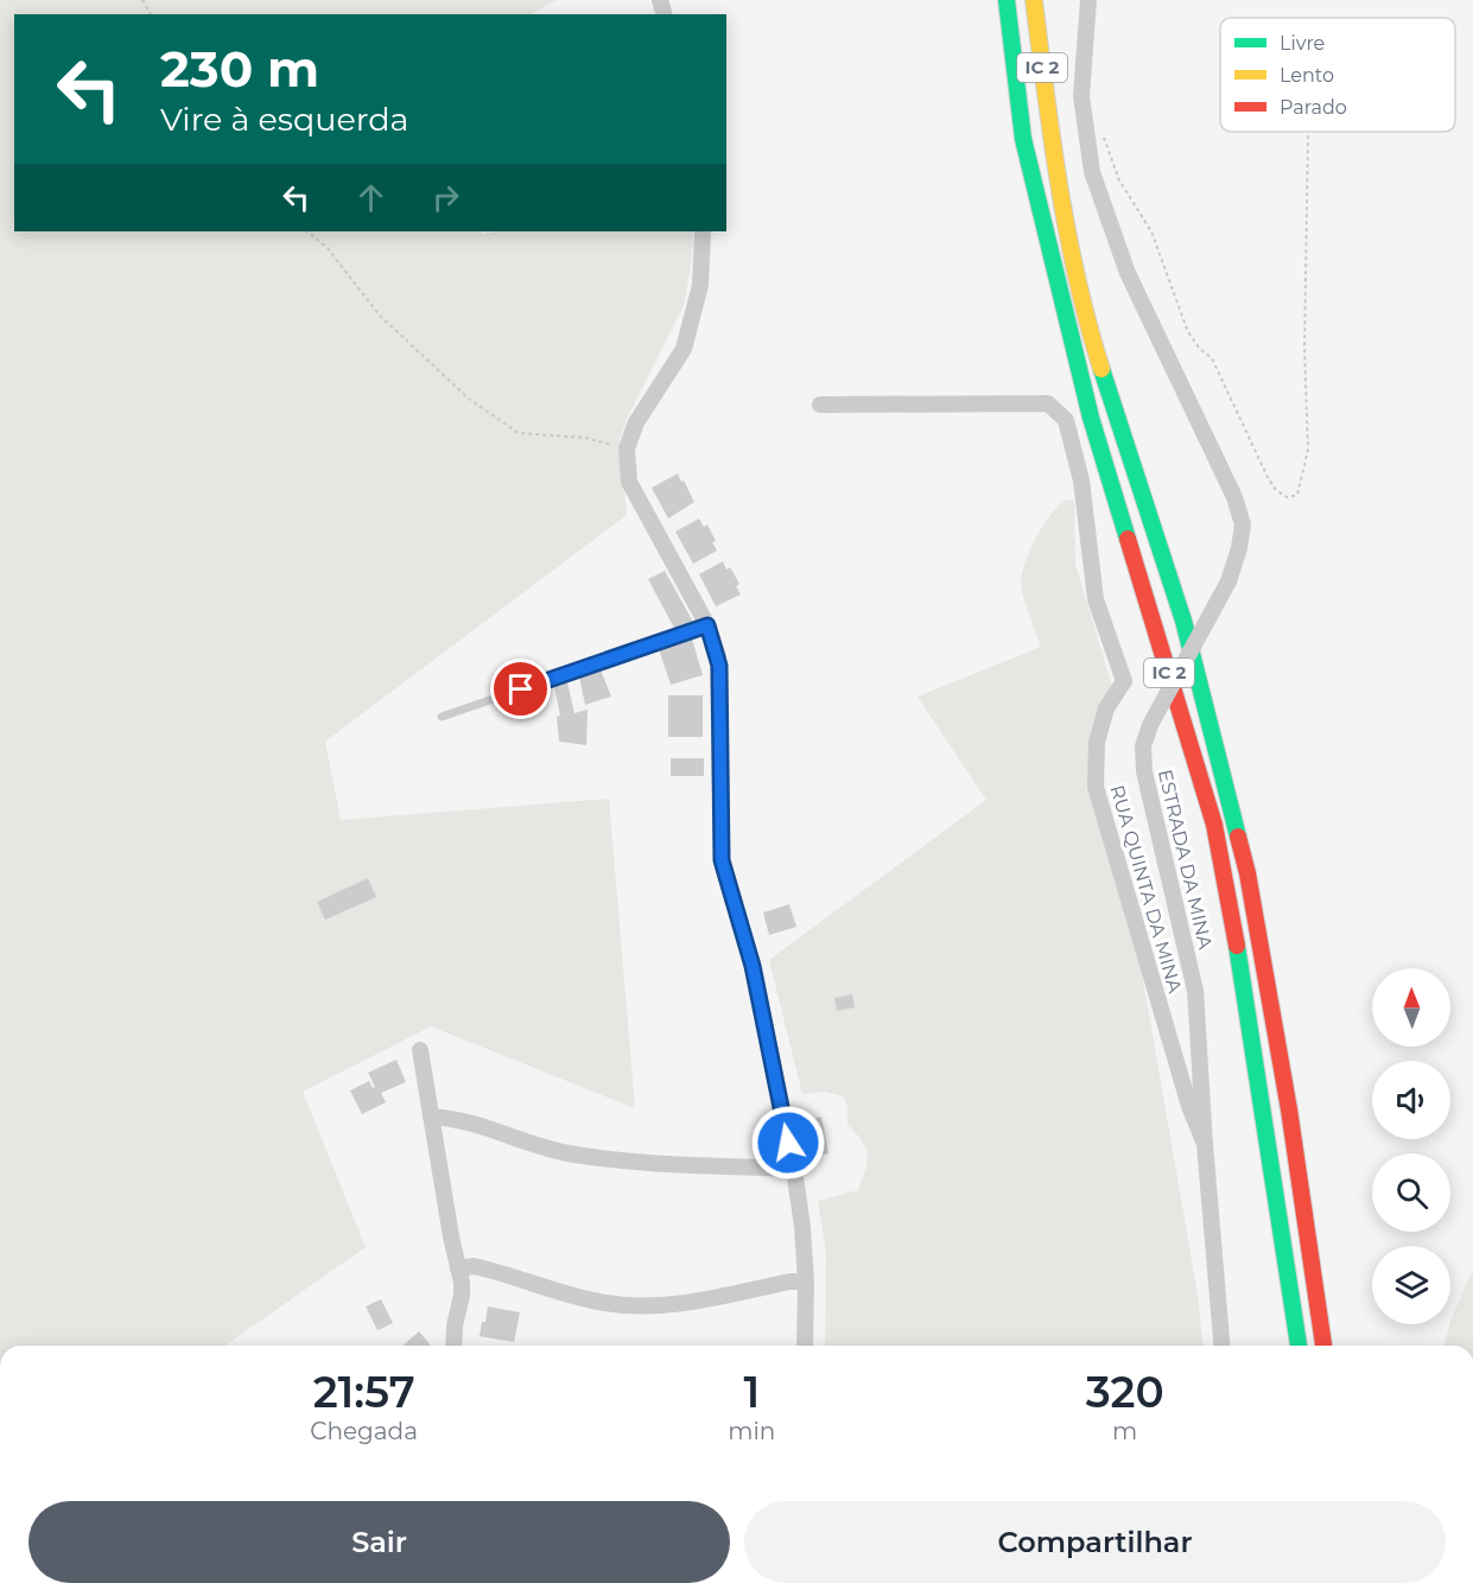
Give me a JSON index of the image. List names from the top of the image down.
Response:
{
  "streets": {
    "highway": ["IC 2"],
    "street": ["ESTRADA DA MINA", "RUA QUINTA DA MINA"]
  },
  "crossings": [
    ["ESTRADA DA MINA", "RUA QUINTA DA MINA"]
  ],
  "legend": ["Livre", "Lento", "Parado"],
  "north": "top",
  "page": {
    "turn": ["230 m", "Vire à esquerda"],
    "eta": [
      "21:57",
      "Chegada",
      "1",
      "min",
      "320",
      "m"
    ],
    "buttons": ["Sair", "Compartilhar"]
  }
}
